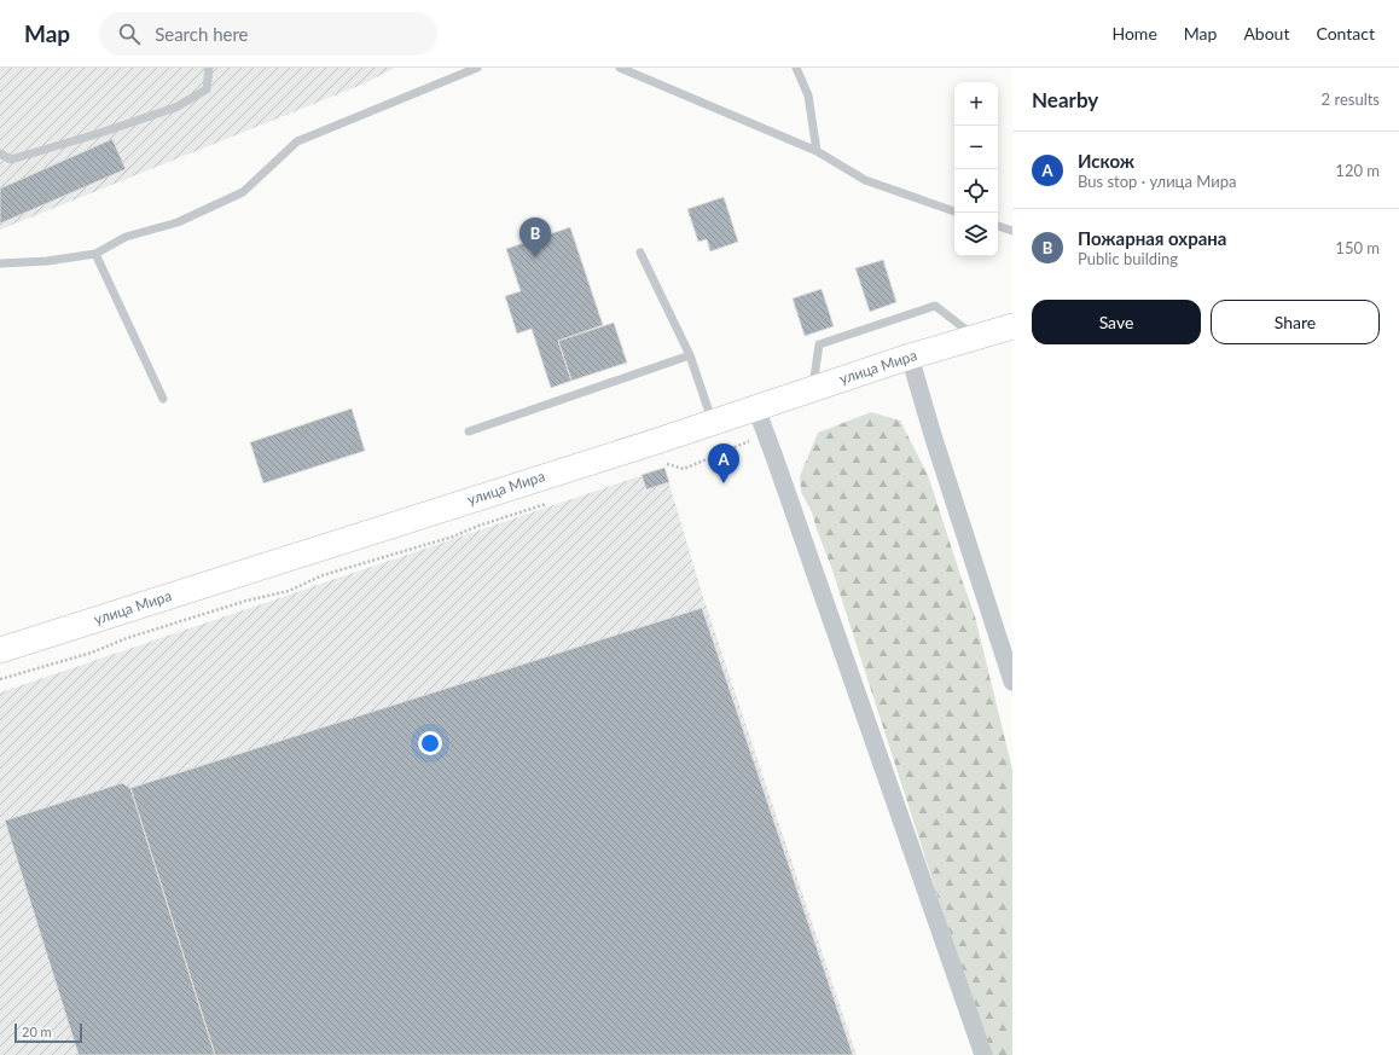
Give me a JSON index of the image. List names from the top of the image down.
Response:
{
  "streets": {
    "main road": ["улица Мира"]
  },
  "scale_bar": "20 m",
  "page": {
    "header": "Map",
    "search": "Search here",
    "nav": [
      "Home",
      "Map",
      "About",
      "Contact"
    ],
    "heading": ["Nearby", "2 results"],
    "map_buttons": ["+", "−"],
    "list": [
      {
        "mark": "A",
        "name": "Искож",
        "note": "Bus stop · улица Мира",
        "value": "120 m"
      },
      {
        "mark": "B",
        "name": "Пожарная охрана",
        "note": "Public building",
        "value": "150 m"
      }
    ],
    "pins": ["B", "A"],
    "buttons": ["Save", "Share"],
    "scale": "20 m"
  }
}
